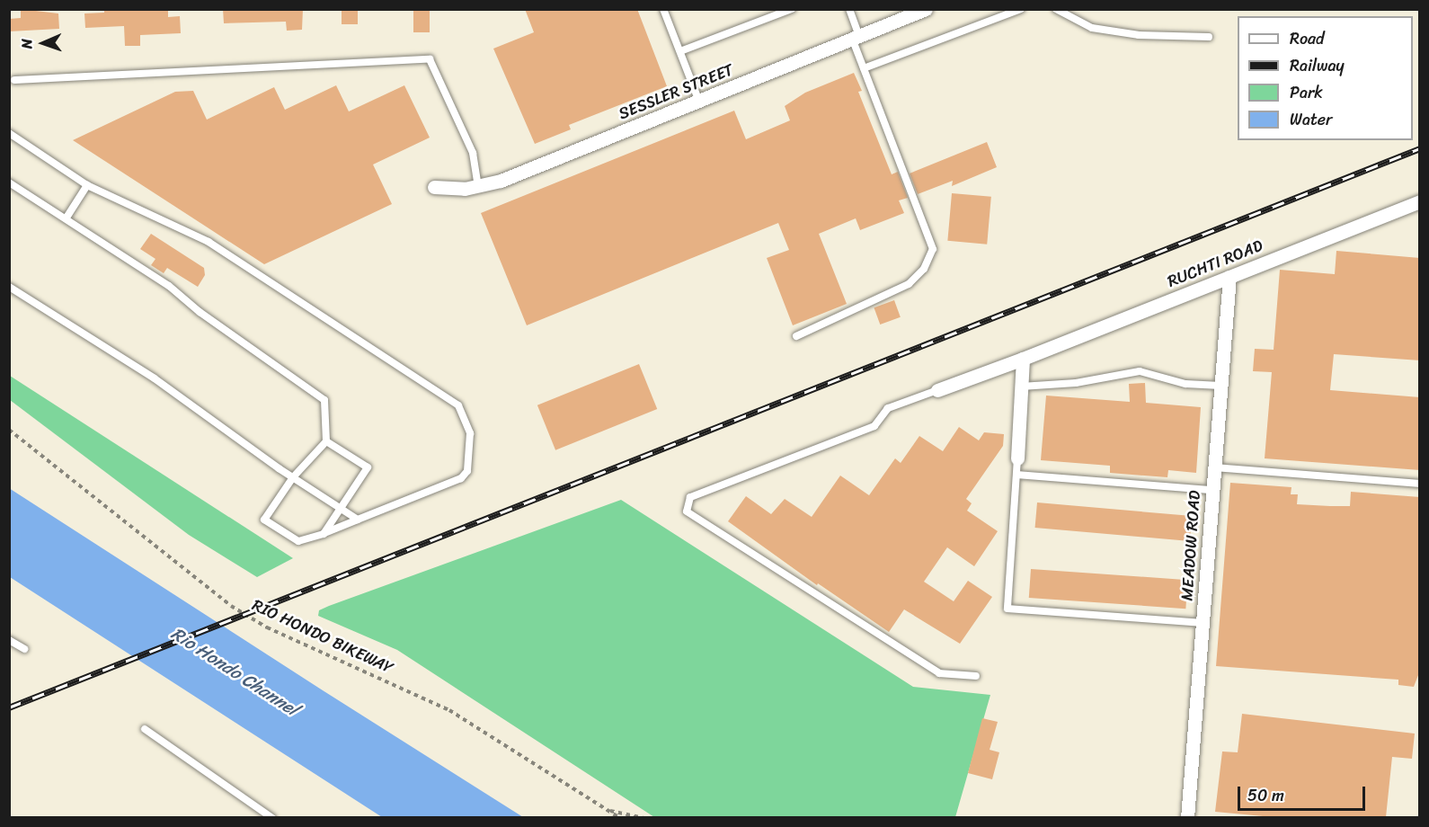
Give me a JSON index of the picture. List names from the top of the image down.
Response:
{
  "streets": {
    "street": ["SESSLER STREET", "RUCHTI ROAD", "MEADOW ROAD"],
    "path": ["RIO HONDO BIKEWAY"]
  },
  "crossings": [
    ["RUCHTI ROAD", "MEADOW ROAD"]
  ],
  "water": ["Rio Hondo Channel"],
  "legend": [
    "Road",
    "Railway",
    "Park",
    "Water"
  ],
  "scale_bar": "50 m",
  "north": "left"
}
